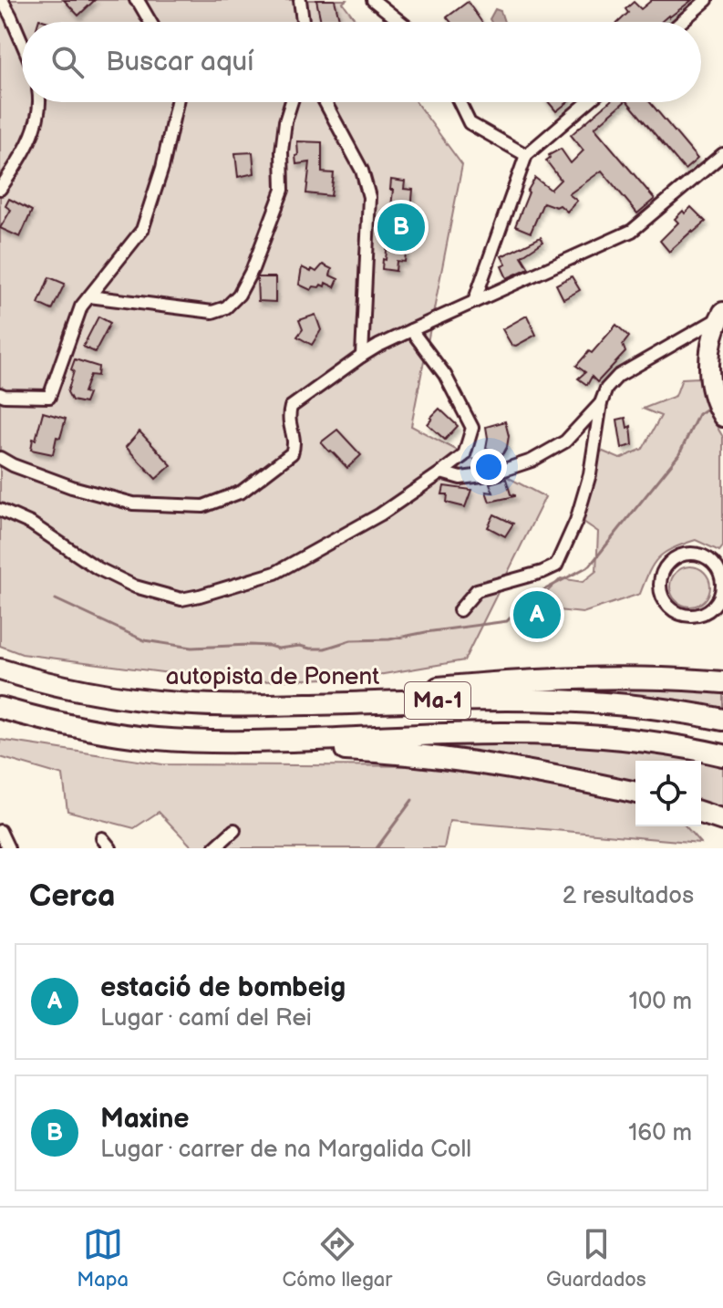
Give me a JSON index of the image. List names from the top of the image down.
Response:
{
  "streets": {
    "highway": ["autopista de Ponent", "Ma-1"]
  },
  "page": {
    "search": "Buscar aquí",
    "pins": ["B", "A"],
    "heading": ["Cerca", "2 resultados"],
    "list": [
      {
        "mark": "A",
        "name": "estació de bombeig",
        "note": "Lugar · camí del Rei",
        "value": "100 m"
      },
      {
        "mark": "B",
        "name": "Maxine",
        "note": "Lugar · carrer de na Margalida Coll",
        "value": "160 m"
      }
    ],
    "nav": ["Mapa", "Cómo llegar", "Guardados"]
  }
}
